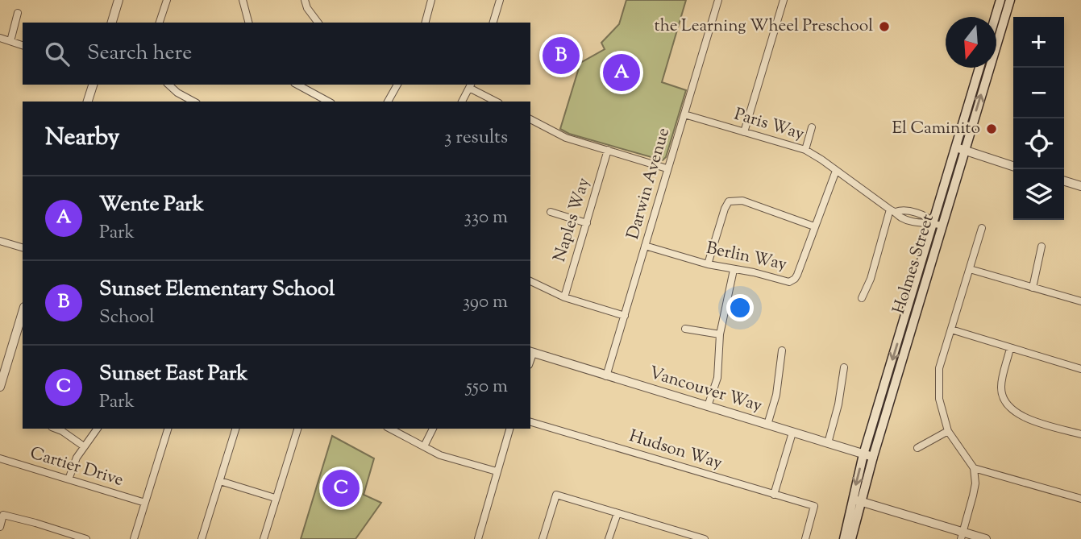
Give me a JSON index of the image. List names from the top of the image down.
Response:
{
  "streets": {
    "main road": ["Holmes Street"],
    "street": [
      "Paris Way",
      "Darwin Avenue",
      "Naples Way",
      "Berlin Way",
      "Vancouver Way",
      "Hudson Way",
      "Cartier Drive"
    ]
  },
  "crossings": [
    ["Paris Way", "Darwin Avenue"],
    ["Paris Way", "Berlin Way"],
    ["Paris Way", "Holmes Street"],
    ["Darwin Avenue", "Berlin Way"],
    ["Darwin Avenue", "Vancouver Way"],
    ["Holmes Street", "Vancouver Way"]
  ],
  "places": ["the Learning Wheel Preschool", "El Caminito"],
  "north": "bottom",
  "page": {
    "map_buttons": ["+", "−"],
    "search": "Search here",
    "pins": ["B", "A", "C"],
    "heading": ["Nearby", "3 results"],
    "list": [
      {
        "mark": "A",
        "name": "Wente Park",
        "note": "Park",
        "value": "330 m"
      },
      {
        "mark": "B",
        "name": "Sunset Elementary School",
        "note": "School",
        "value": "390 m"
      },
      {
        "mark": "C",
        "name": "Sunset East Park",
        "note": "Park",
        "value": "550 m"
      }
    ]
  }
}
